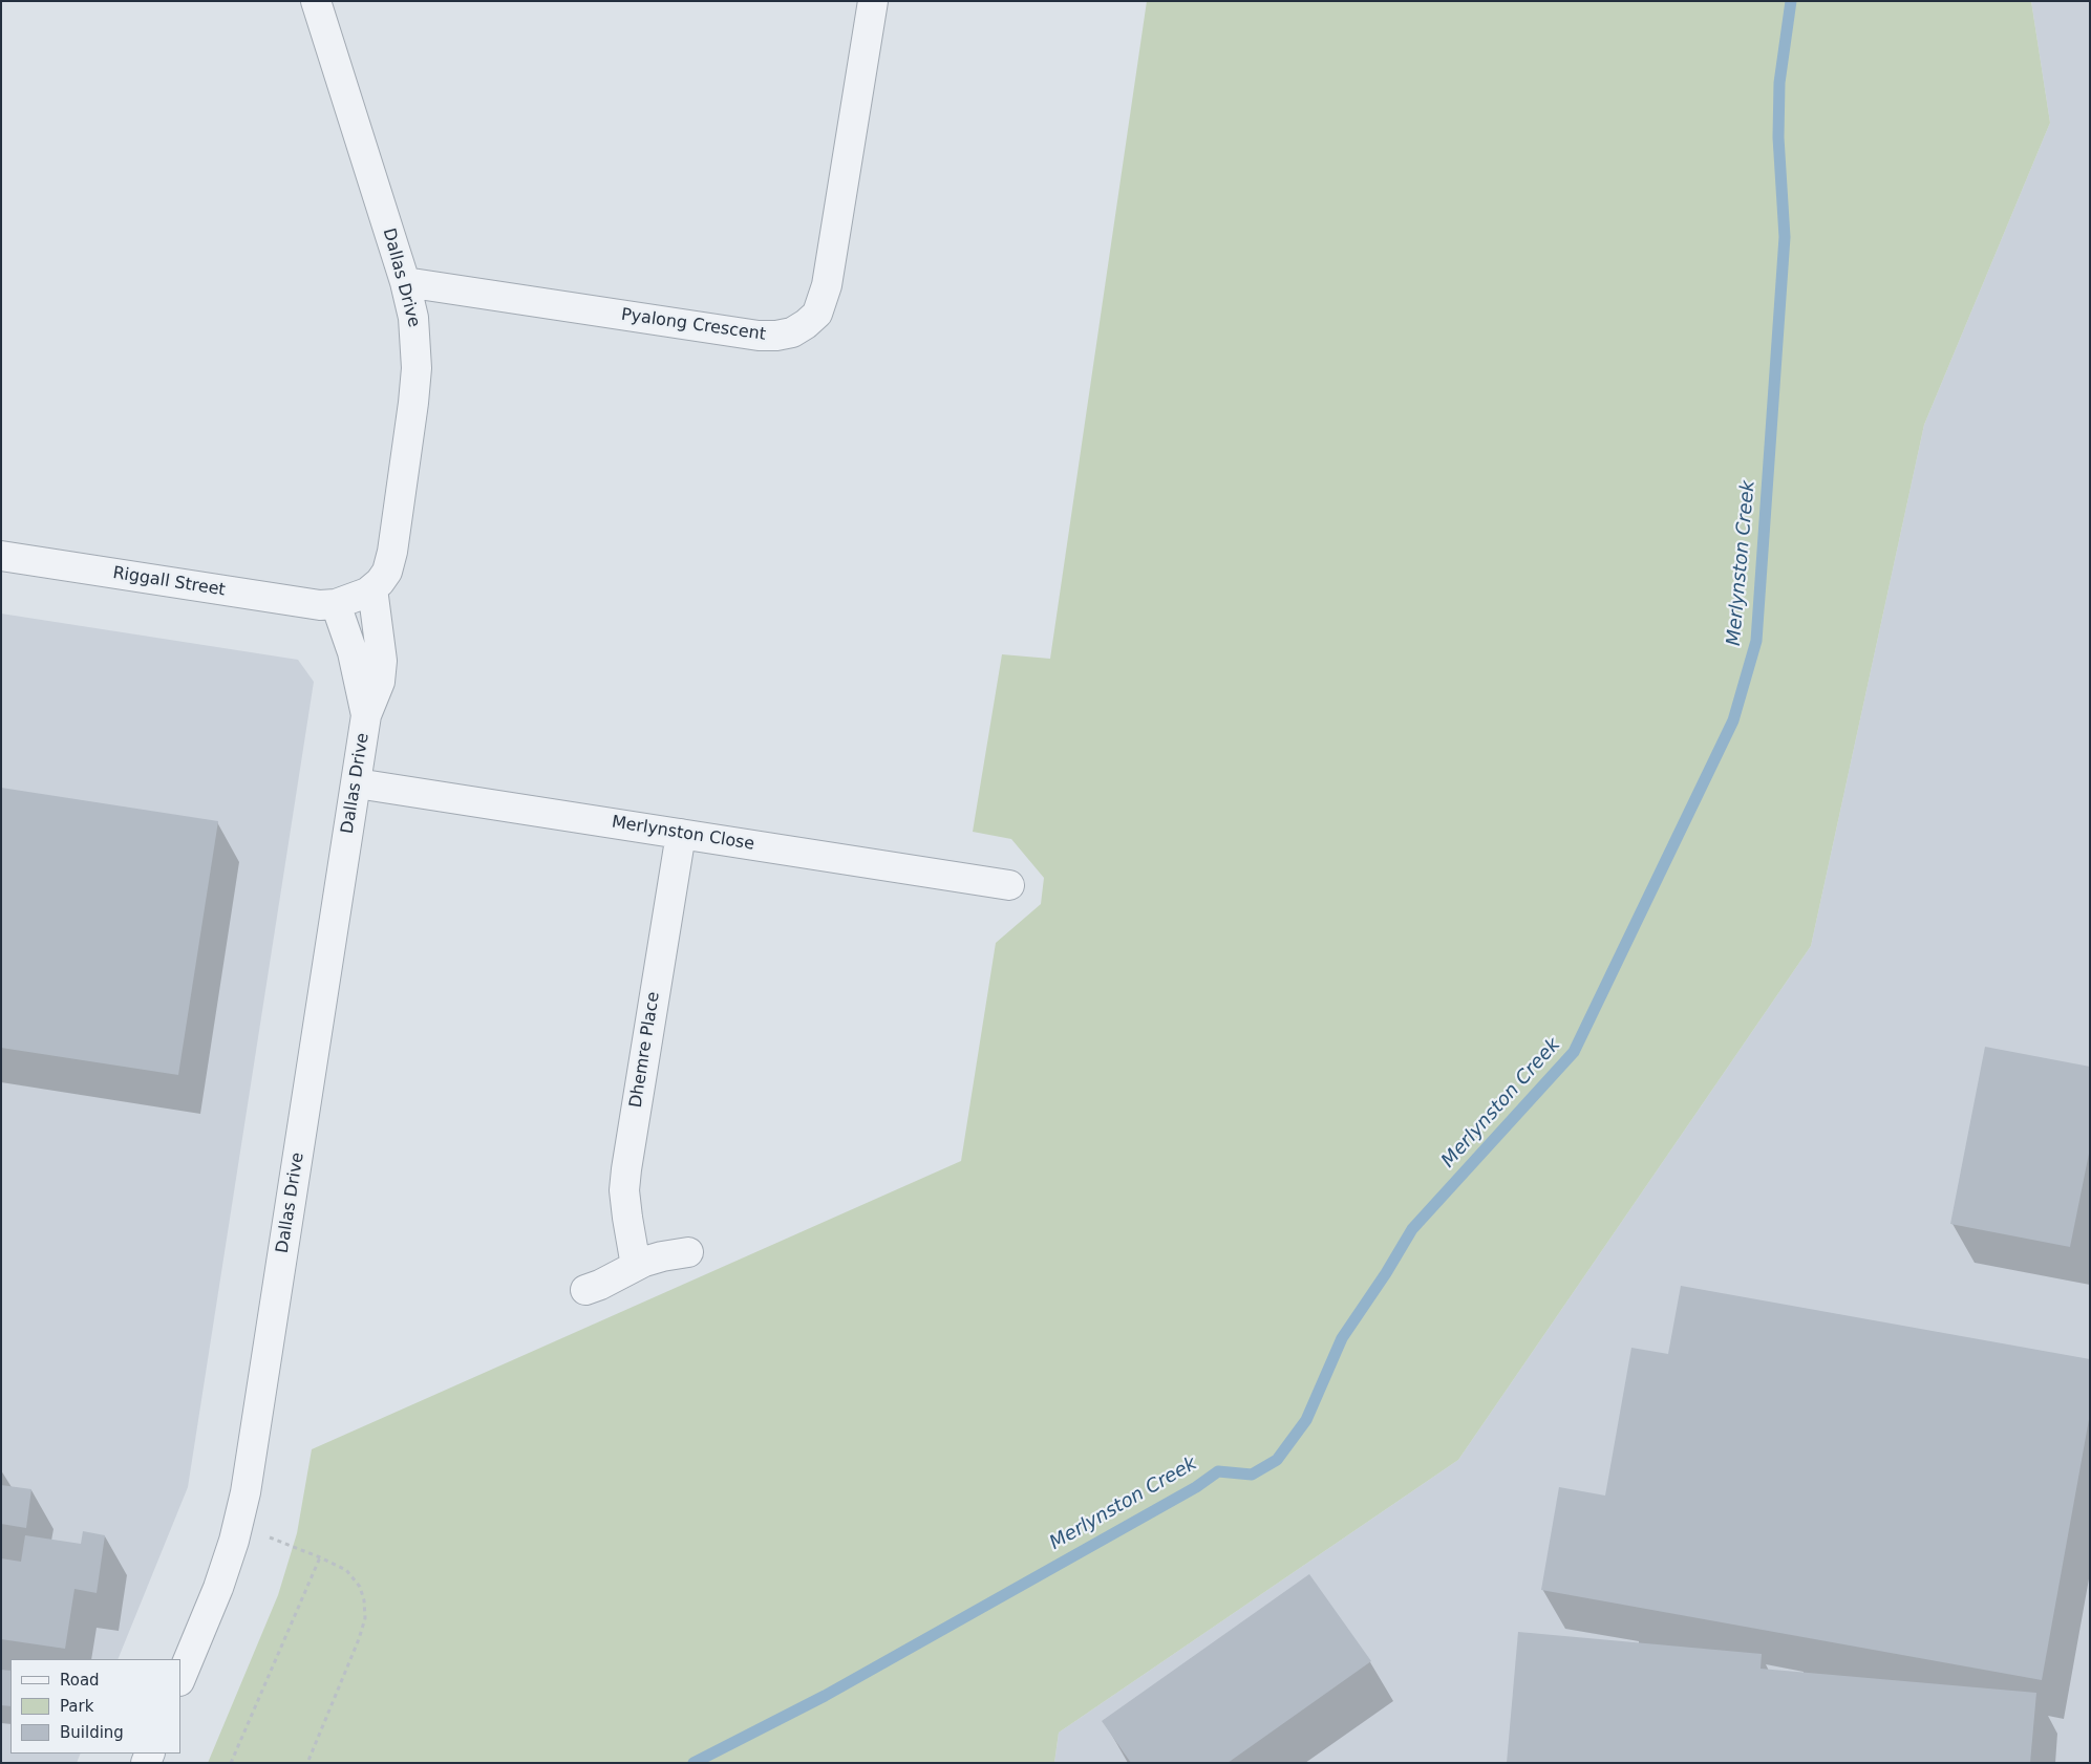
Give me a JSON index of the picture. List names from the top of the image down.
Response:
{
  "streets": {
    "street": [
      "Dallas Drive",
      "Pyalong Crescent",
      "Riggall Street",
      "Merlynston Close",
      "Dhemre Place"
    ]
  },
  "crossings": [
    ["Dallas Drive", "Pyalong Crescent"],
    ["Dallas Drive", "Riggall Street"],
    ["Dallas Drive", "Merlynston Close"],
    ["Merlynston Close", "Dhemre Place"]
  ],
  "water": ["Merlynston Creek"],
  "legend": ["Road", "Park", "Building"]
}
